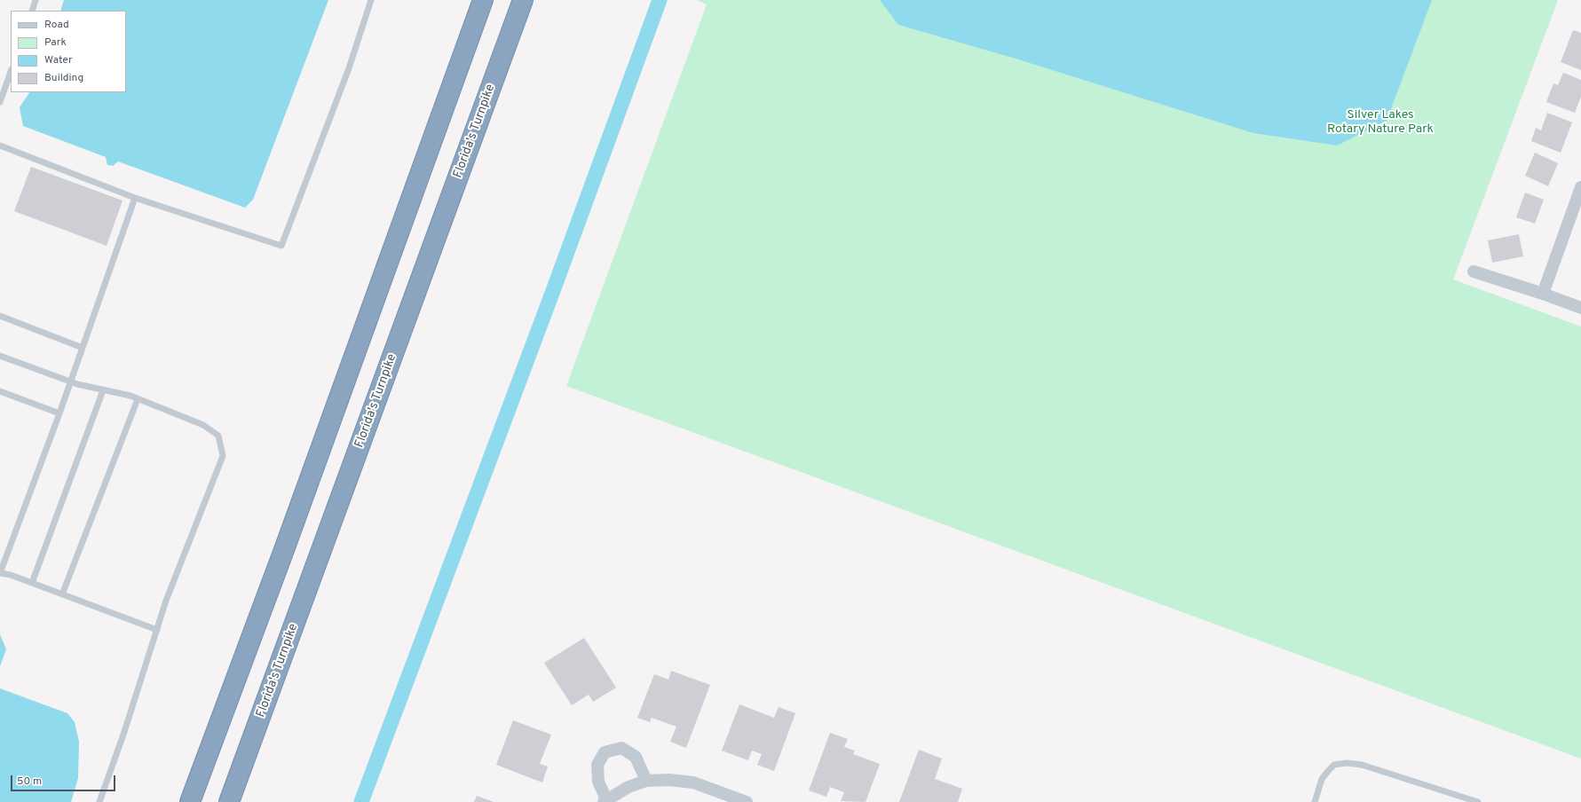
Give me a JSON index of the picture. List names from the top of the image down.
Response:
{
  "streets": {
    "highway": ["Florida's Turnpike"]
  },
  "parks": ["Silver Lakes Rotary Nature Park"],
  "legend": [
    "Road",
    "Park",
    "Water",
    "Building"
  ],
  "scale_bar": "50 m"
}
